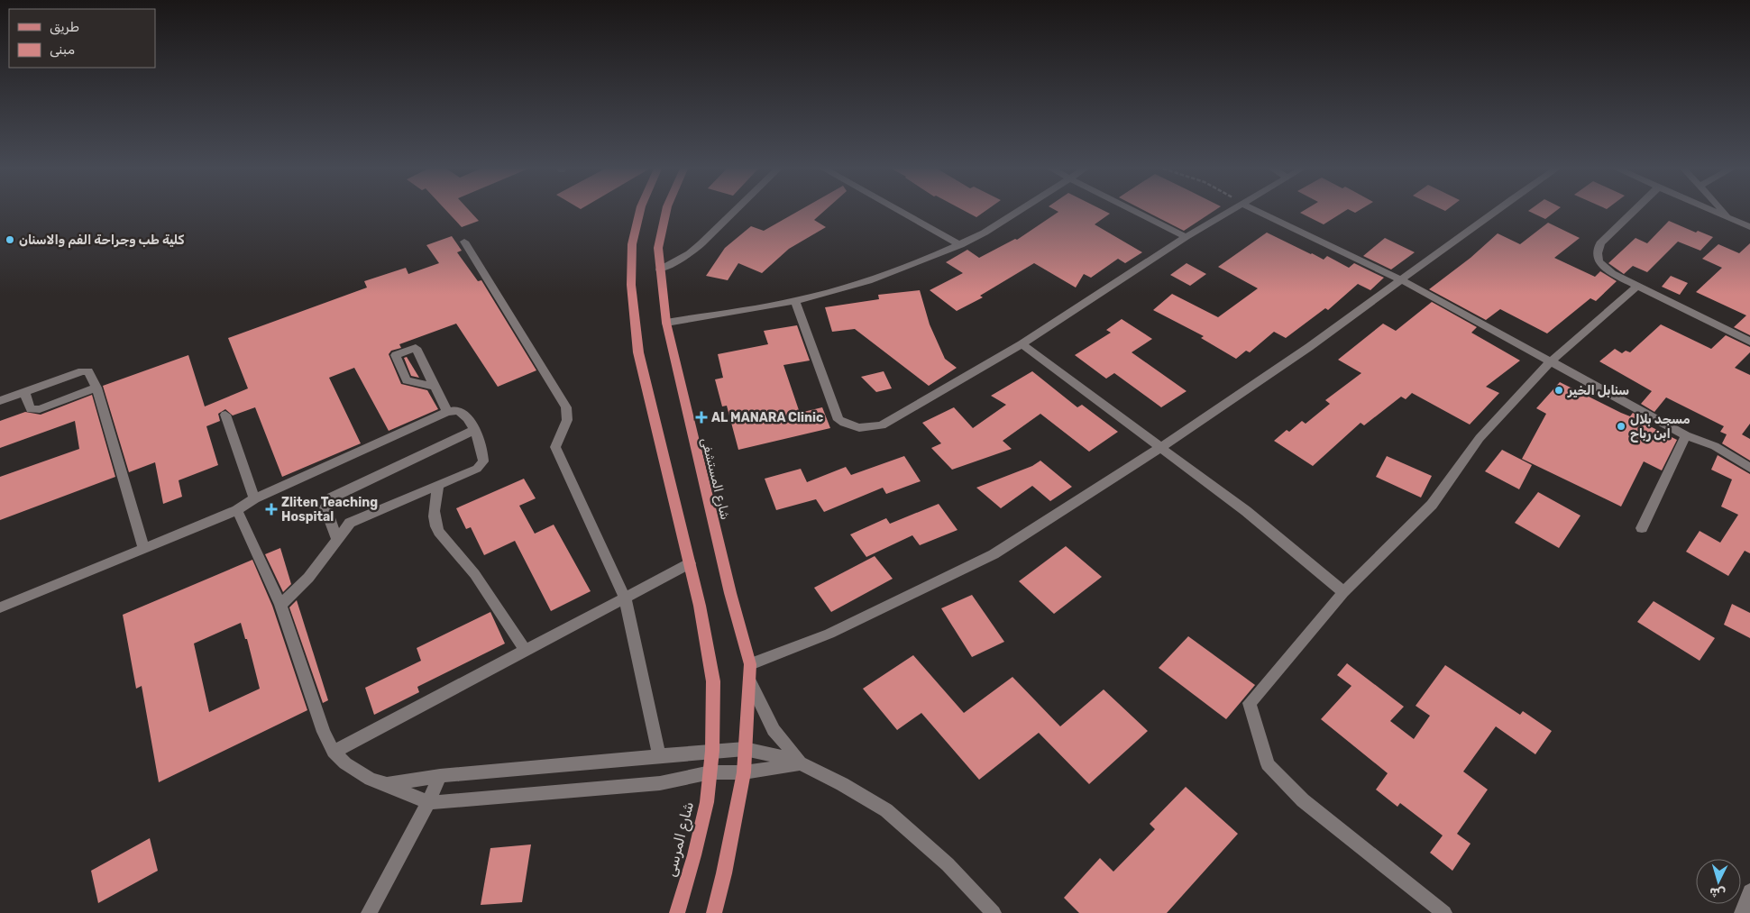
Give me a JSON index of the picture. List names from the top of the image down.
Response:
{
  "streets": {
    "main road": ["شارع المستشفى", "شارع المرسى"]
  },
  "places": {
    "other": ["كلية طب وجراحة الفم والاسنان", "سنابل الخير", "مسجد بلال ابن رباح"],
    "health": ["AL MANARA Clinic", "Zliten Teaching Hospital"]
  },
  "legend": ["طريق", "مبنى"],
  "north": "bottom"
}
